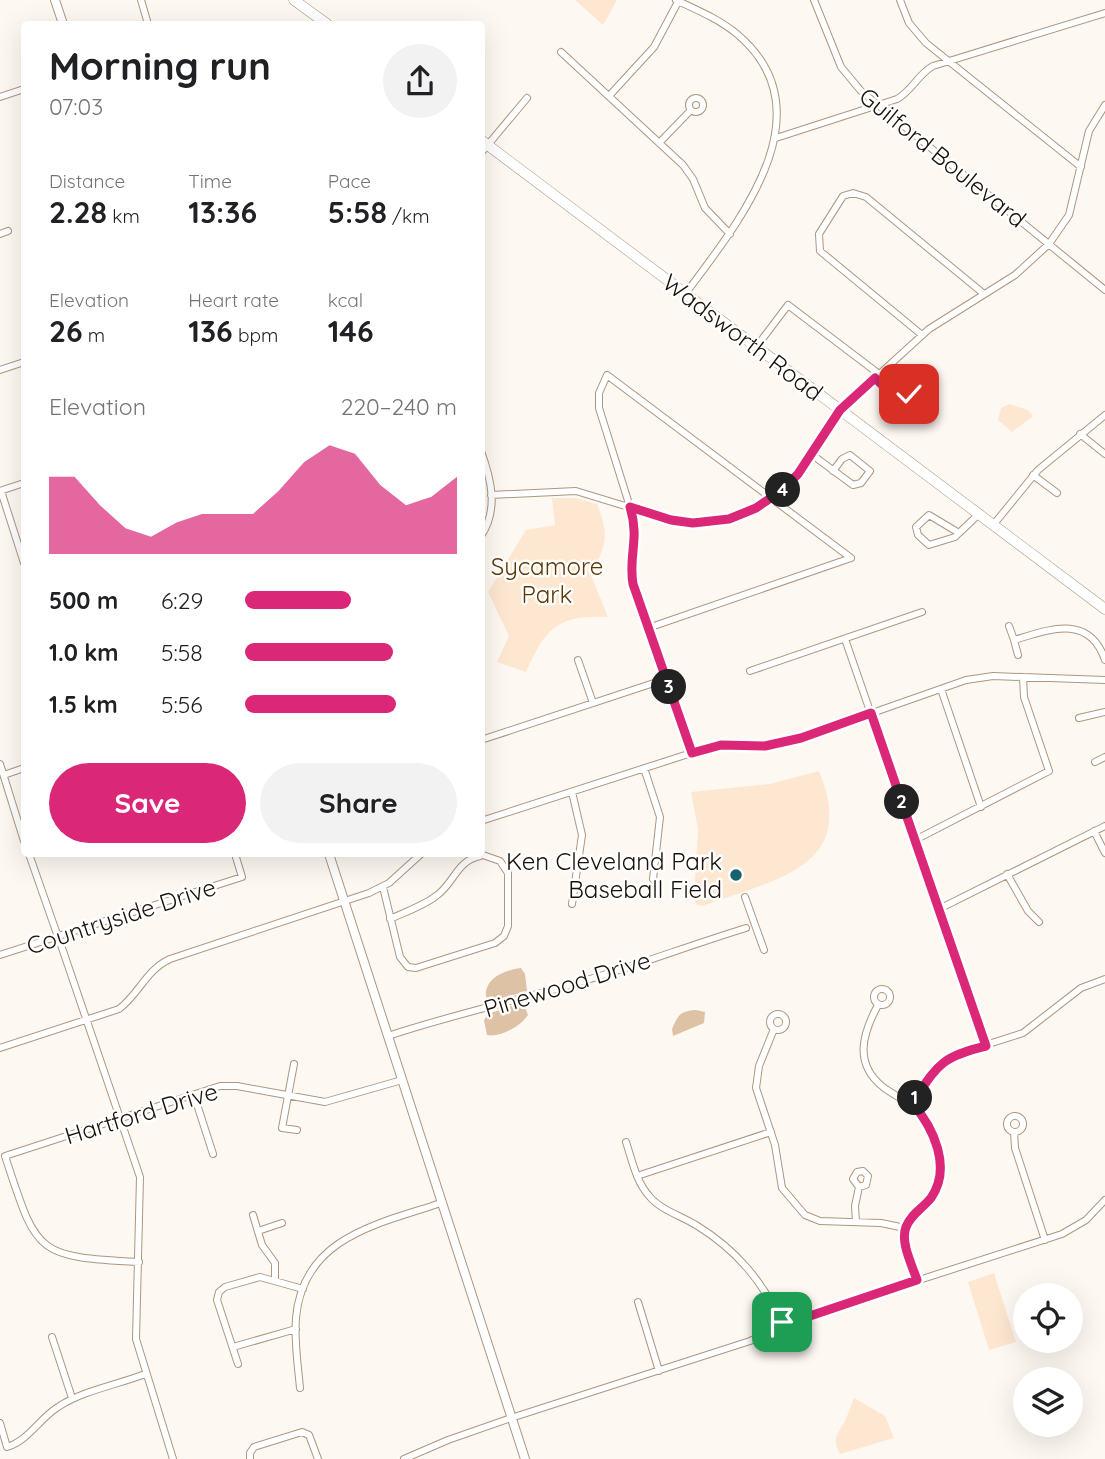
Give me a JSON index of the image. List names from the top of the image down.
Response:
{
  "streets": {
    "highway": ["Wadsworth Road"],
    "street": [
      "Guilford Boulevard",
      "Countryside Drive",
      "Pinewood Drive",
      "Hartford Drive"
    ]
  },
  "parks": ["Sycamore Park"],
  "places": ["Ken Cleveland Park Baseball Field"],
  "page": {
    "heading": ["Morning run", "07:03"],
    "stats": [
      ["Distance", "2.28 km"],
      ["Time", "13:36"],
      ["Pace", "5:58 /km"],
      ["Elevation", "26 m"],
      ["Heart rate", "136 bpm"],
      ["kcal", "146"]
    ],
    "chart": ["Elevation", "220–240 m"],
    "pins": [
      "4",
      "3",
      "2",
      "1"
    ],
    "list": [
      {
        "name": "500 m",
        "note": "6:29"
      },
      {
        "name": "1.0 km",
        "note": "5:58"
      },
      {
        "name": "1.5 km",
        "note": "5:56"
      }
    ],
    "buttons": ["Save", "Share"]
  }
}
